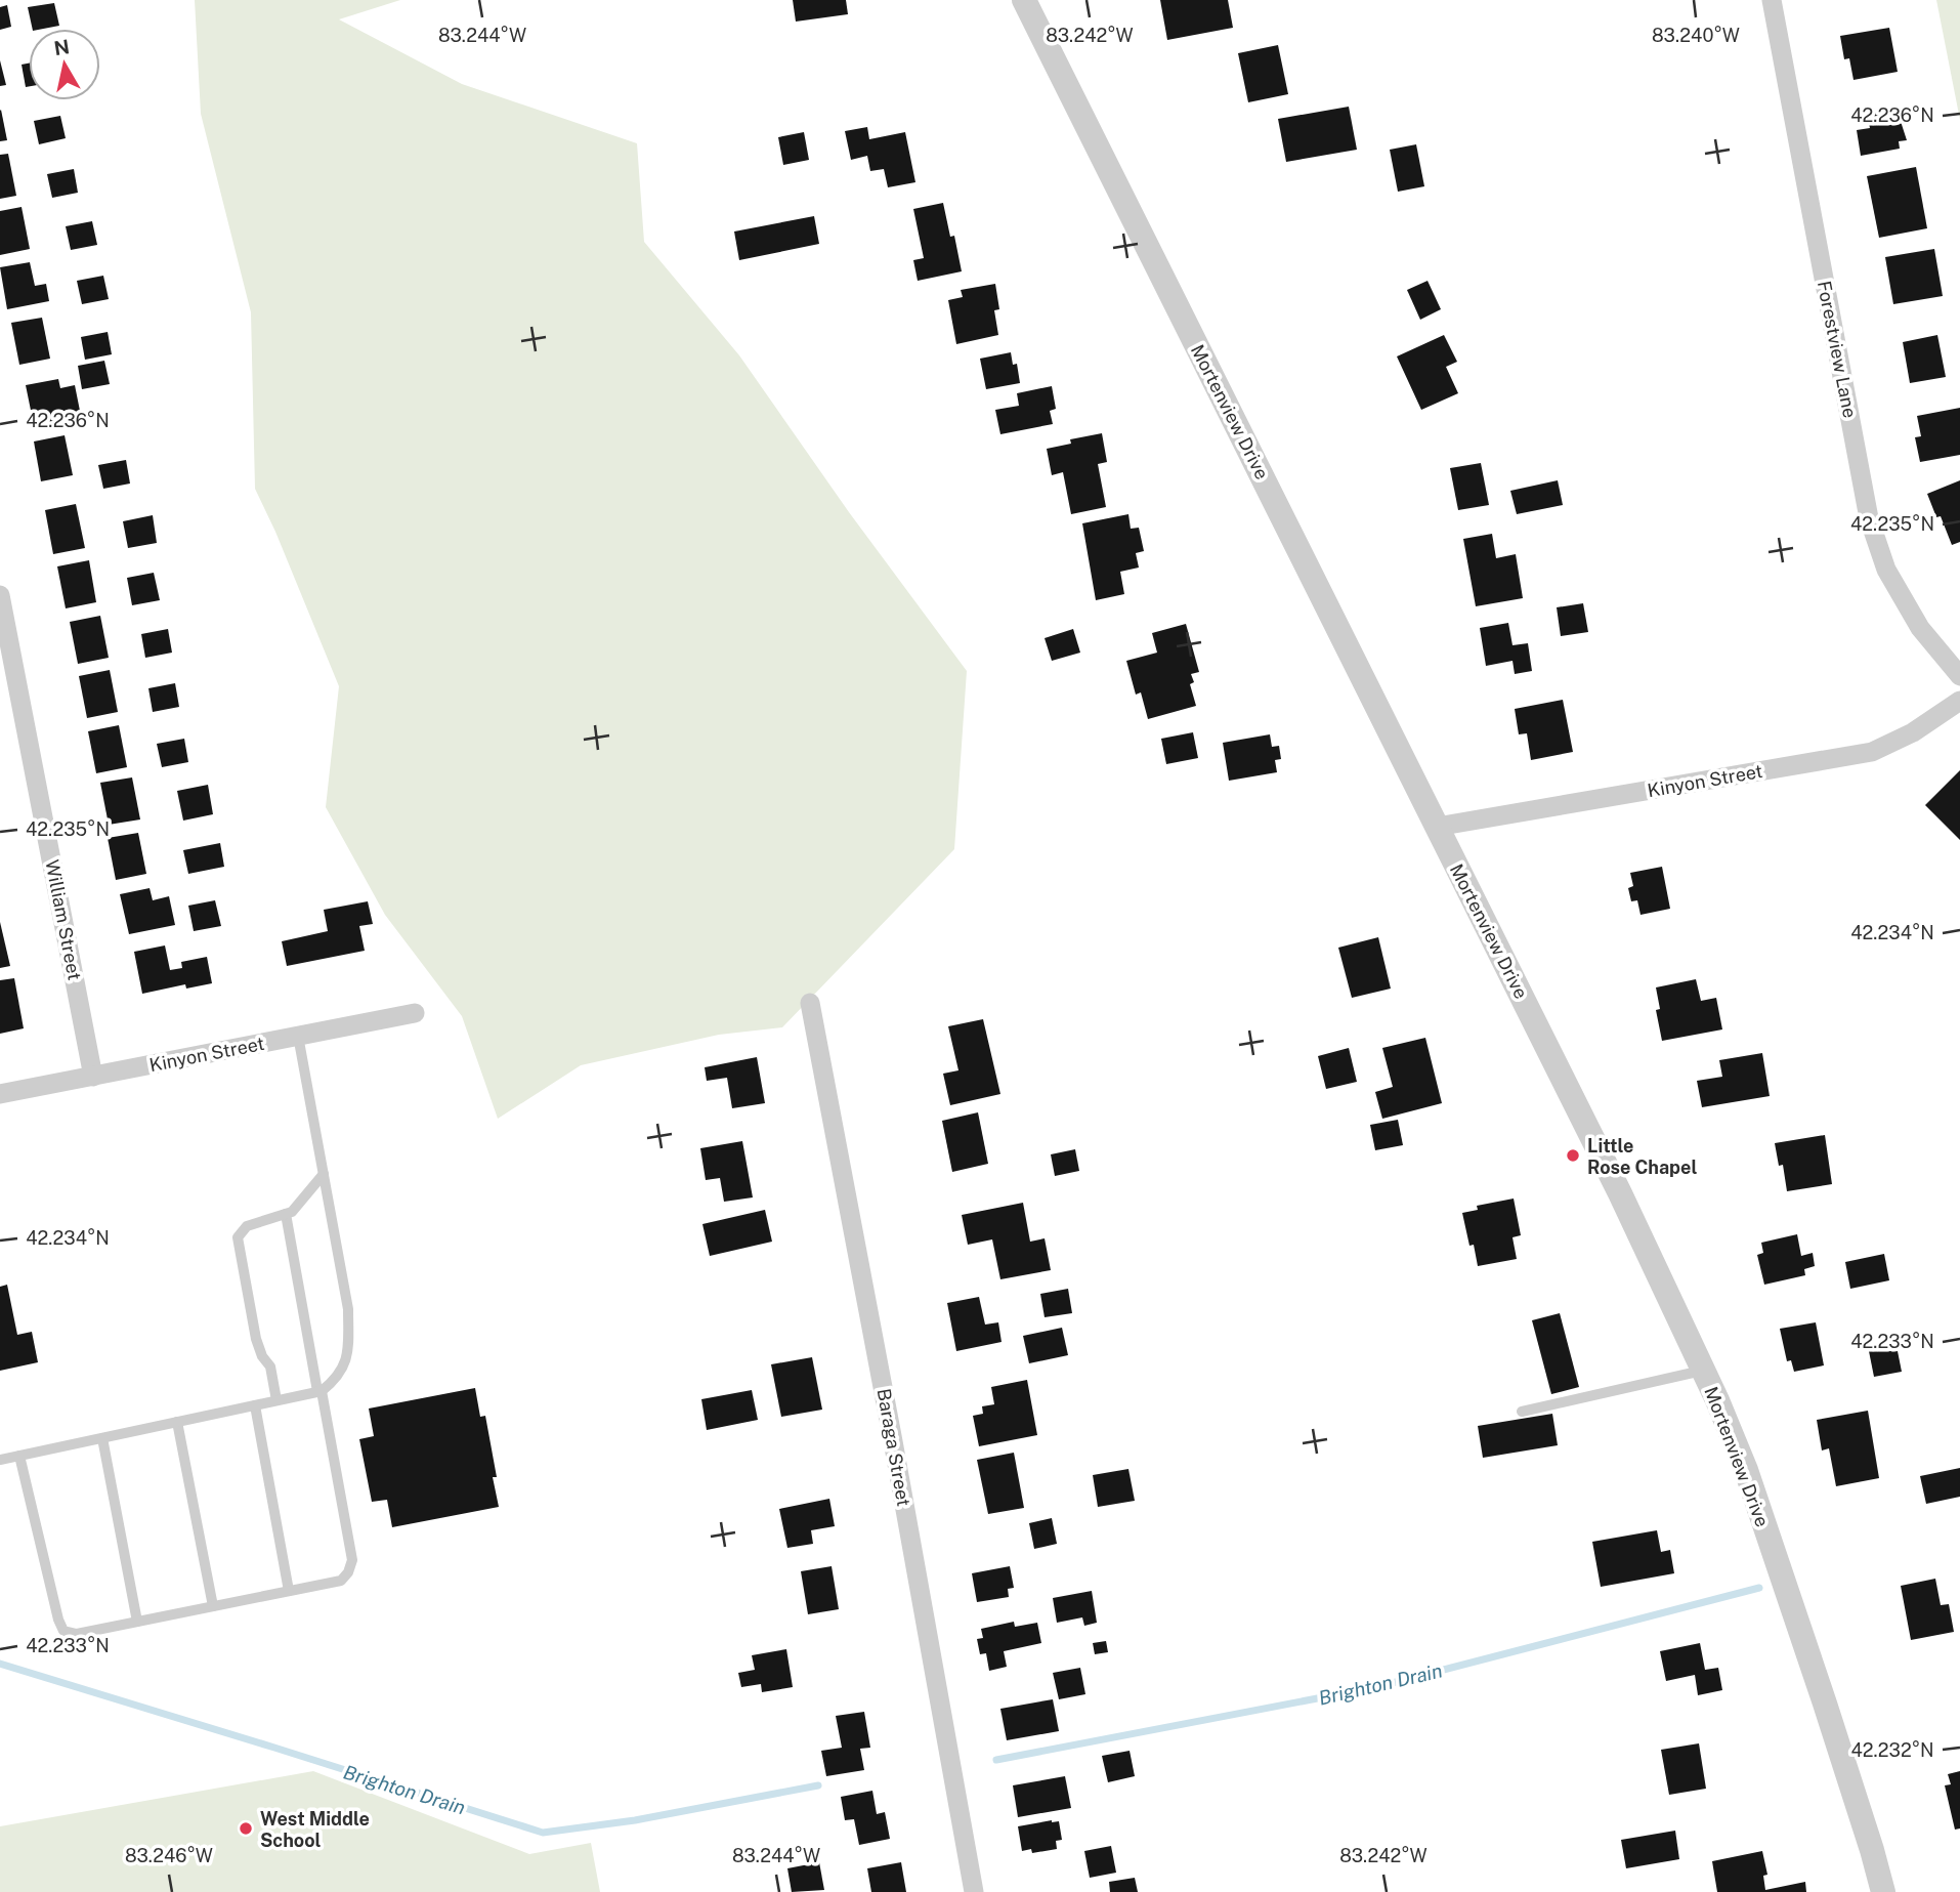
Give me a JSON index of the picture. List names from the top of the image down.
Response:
{
  "streets": {
    "street": [
      "Forestview Lane",
      "Mortenview Drive",
      "Kinyon Street",
      "William Street",
      "Baraga Street"
    ]
  },
  "crossings": [
    ["Mortenview Drive", "Kinyon Street"],
    ["Kinyon Street", "William Street"]
  ],
  "water": ["Brighton Drain"],
  "places": ["Little Rose Chapel", "West Middle School"],
  "north": "top",
  "coordinates": [
    "83.240°W",
    "83.244°W",
    "83.242°W",
    "42.236°N",
    "42.235°N",
    "42.234°N",
    "42.233°N",
    "42.232°N",
    "83.246°W"
  ]
}
